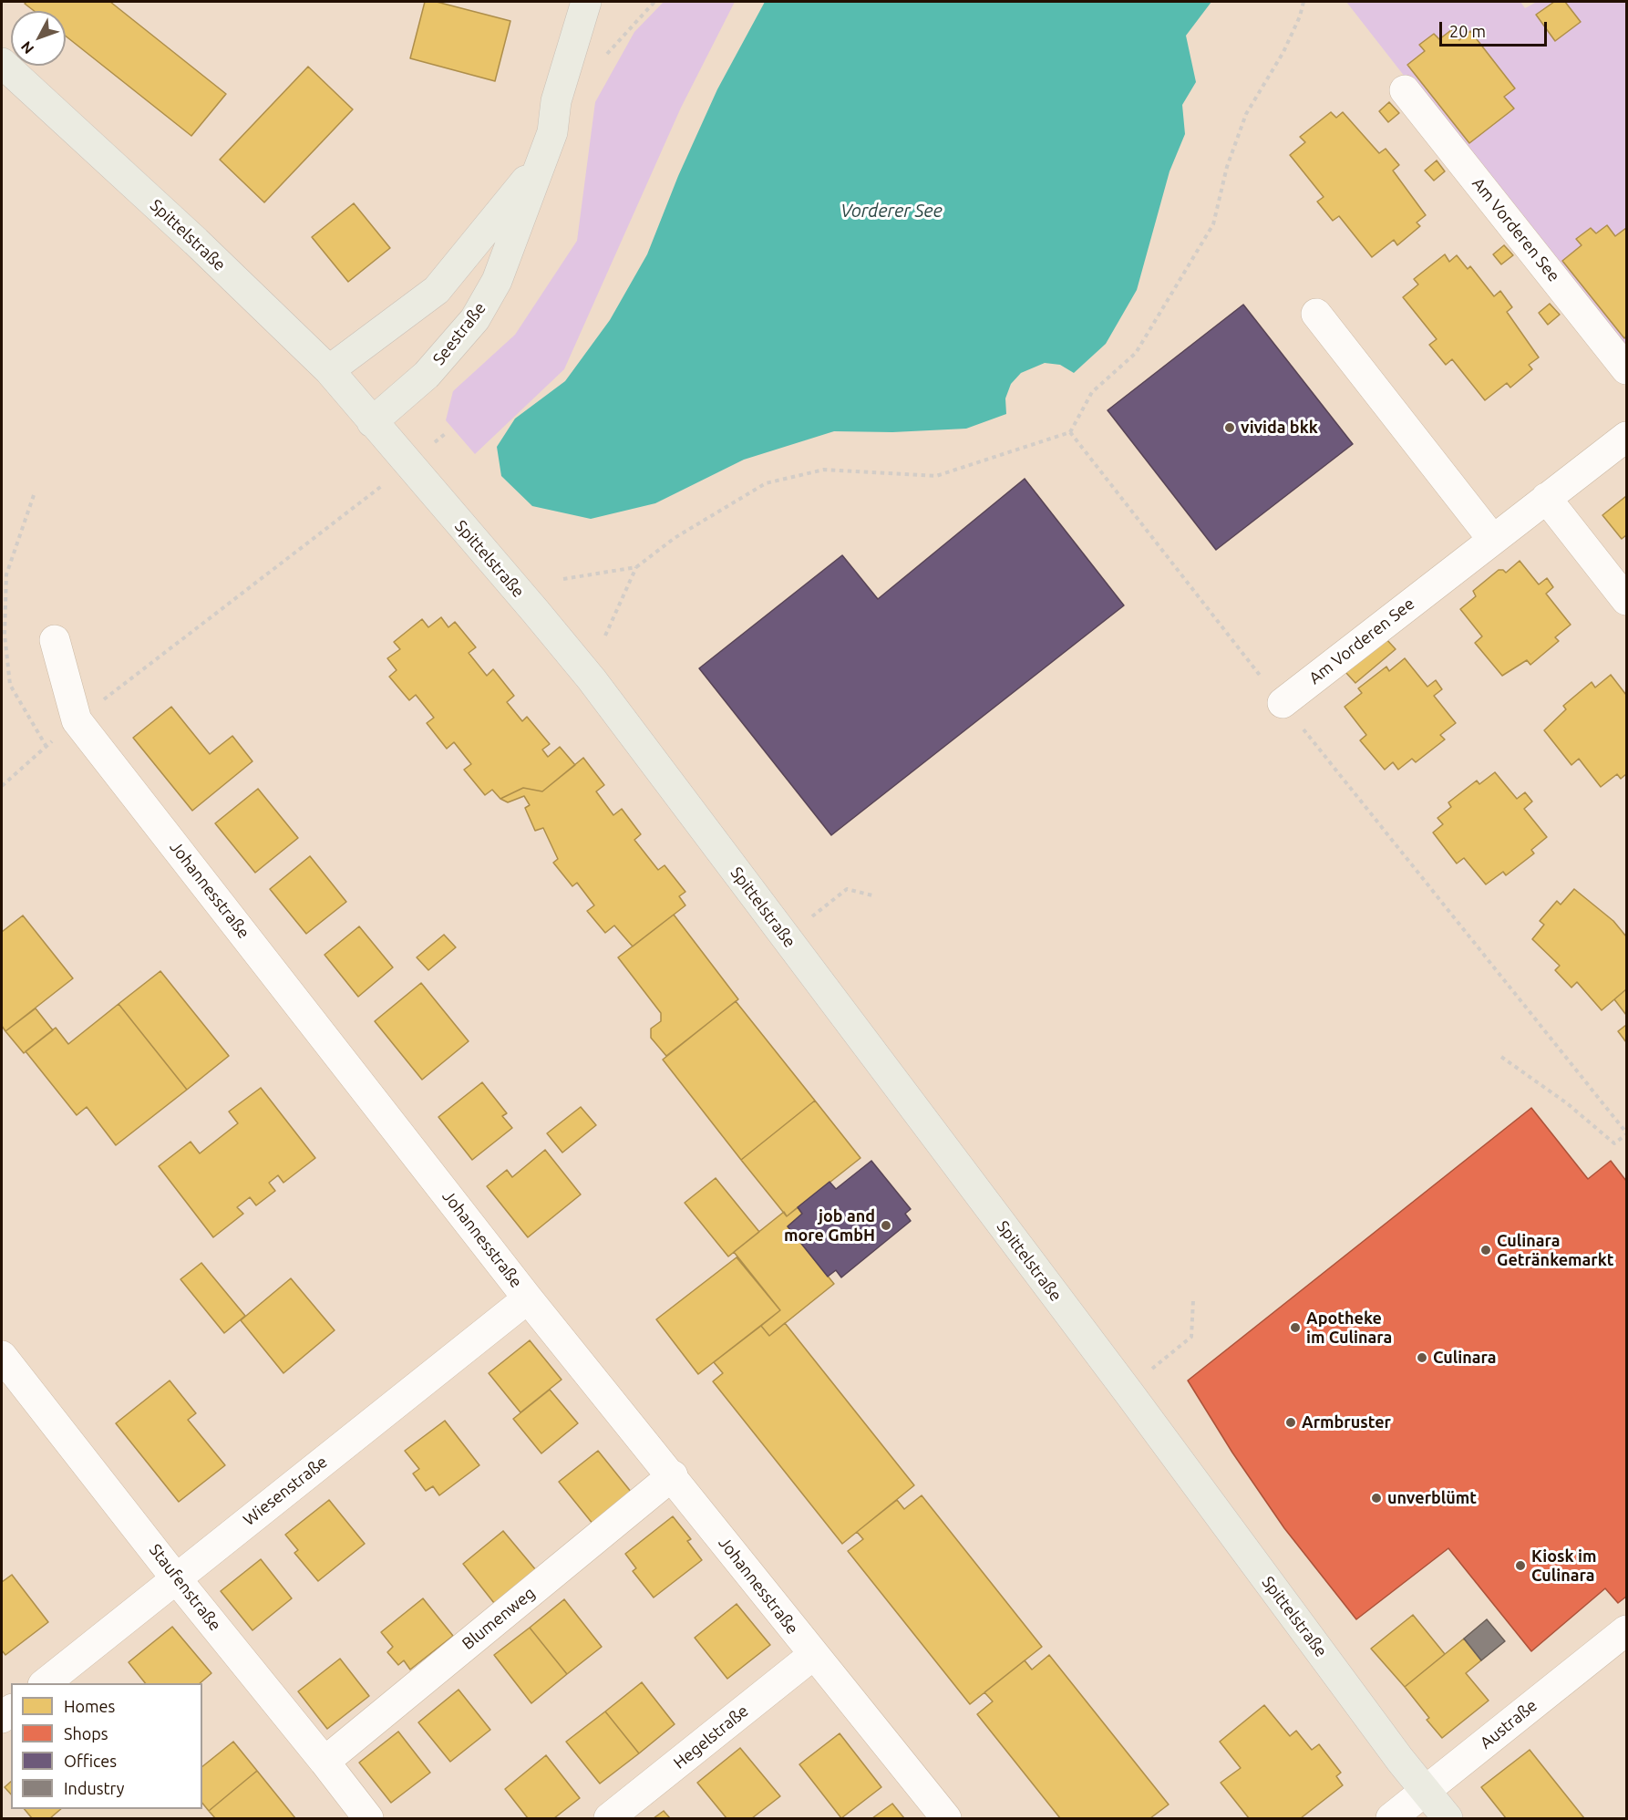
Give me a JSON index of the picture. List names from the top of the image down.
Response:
{
  "streets": {
    "main road": ["Spittelstraße", "Seestraße"],
    "street": [
      "Am Vorderen See",
      "Johannesstraße",
      "Wiesenstraße",
      "Staufenstraße",
      "Blumenweg",
      "Austraße",
      "Hegelstraße"
    ]
  },
  "crossings": [
    ["Spittelstraße", "Seestraße"],
    ["Spittelstraße", "Austraße"],
    ["Johannesstraße", "Wiesenstraße"],
    ["Johannesstraße", "Blumenweg"],
    ["Johannesstraße", "Hegelstraße"],
    ["Wiesenstraße", "Staufenstraße"],
    ["Staufenstraße", "Blumenweg"]
  ],
  "water": ["Vorderer See"],
  "places": [
    "vivida bkk",
    "job and more GmbH",
    "Culinara Getränkemarkt",
    "Apotheke im Culinara",
    "Culinara",
    "Armbruster",
    "unverblümt",
    "Kiosk im Culinara"
  ],
  "legend": [
    "Homes",
    "Shops",
    "Offices",
    "Industry"
  ],
  "scale_bar": "20 m",
  "north": "bottom left"
}
